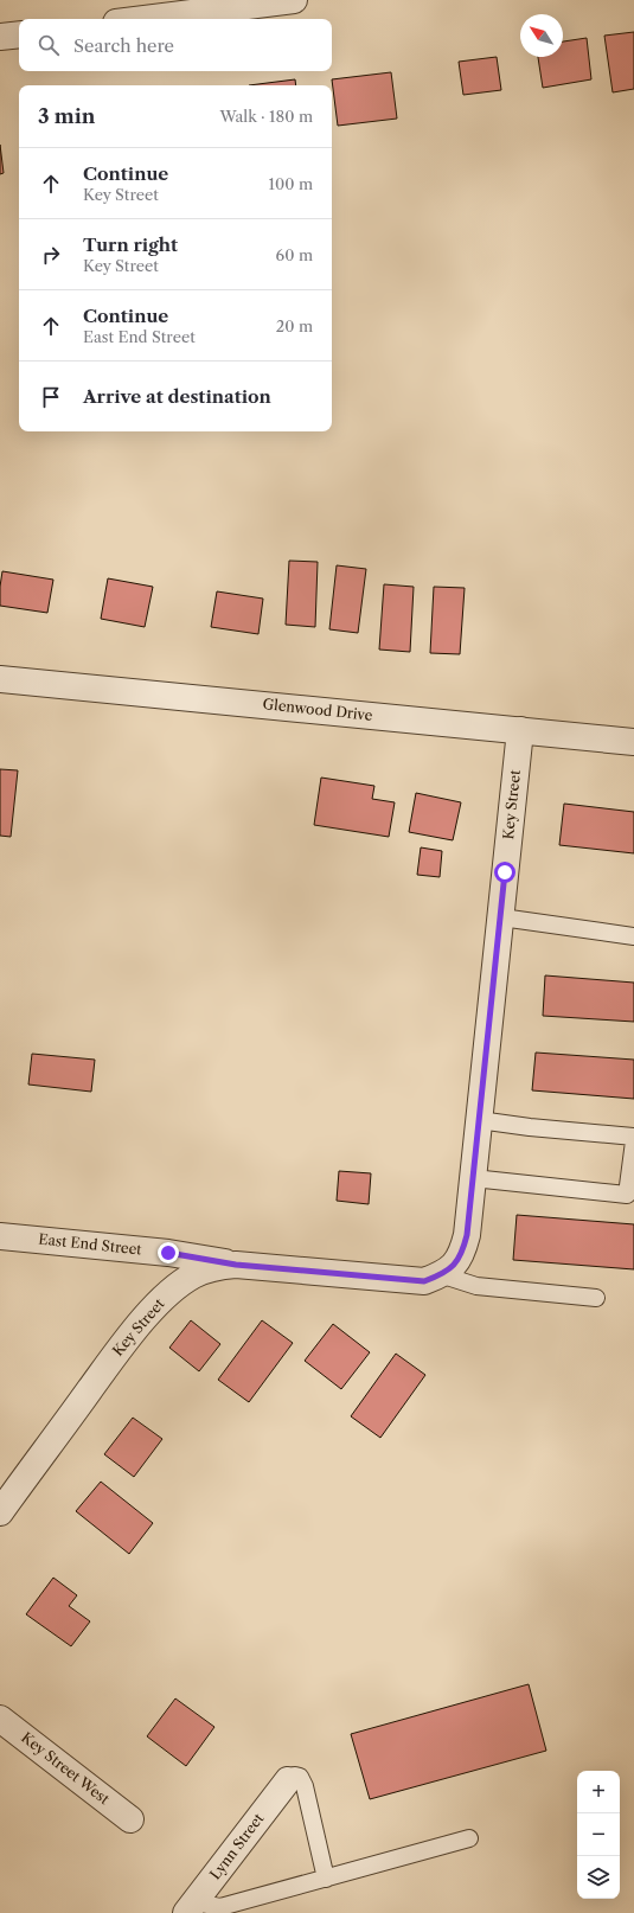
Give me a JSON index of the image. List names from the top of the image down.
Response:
{
  "streets": {
    "street": [
      "Glenwood Drive",
      "Key Street",
      "East End Street",
      "Key Street West",
      "Lynn Street"
    ]
  },
  "crossings": [
    ["Glenwood Drive", "Key Street"],
    ["Key Street", "East End Street"]
  ],
  "north": "top left",
  "page": {
    "search": "Search here",
    "heading": ["3 min", "Walk · 180 m"],
    "list": [
      ["Continue", "Key Street", "100 m"],
      ["Turn right", "Key Street", "60 m"],
      ["Continue", "East End Street", "20 m"],
      "Arrive at destination"
    ],
    "map_buttons": ["+", "−"]
  }
}
